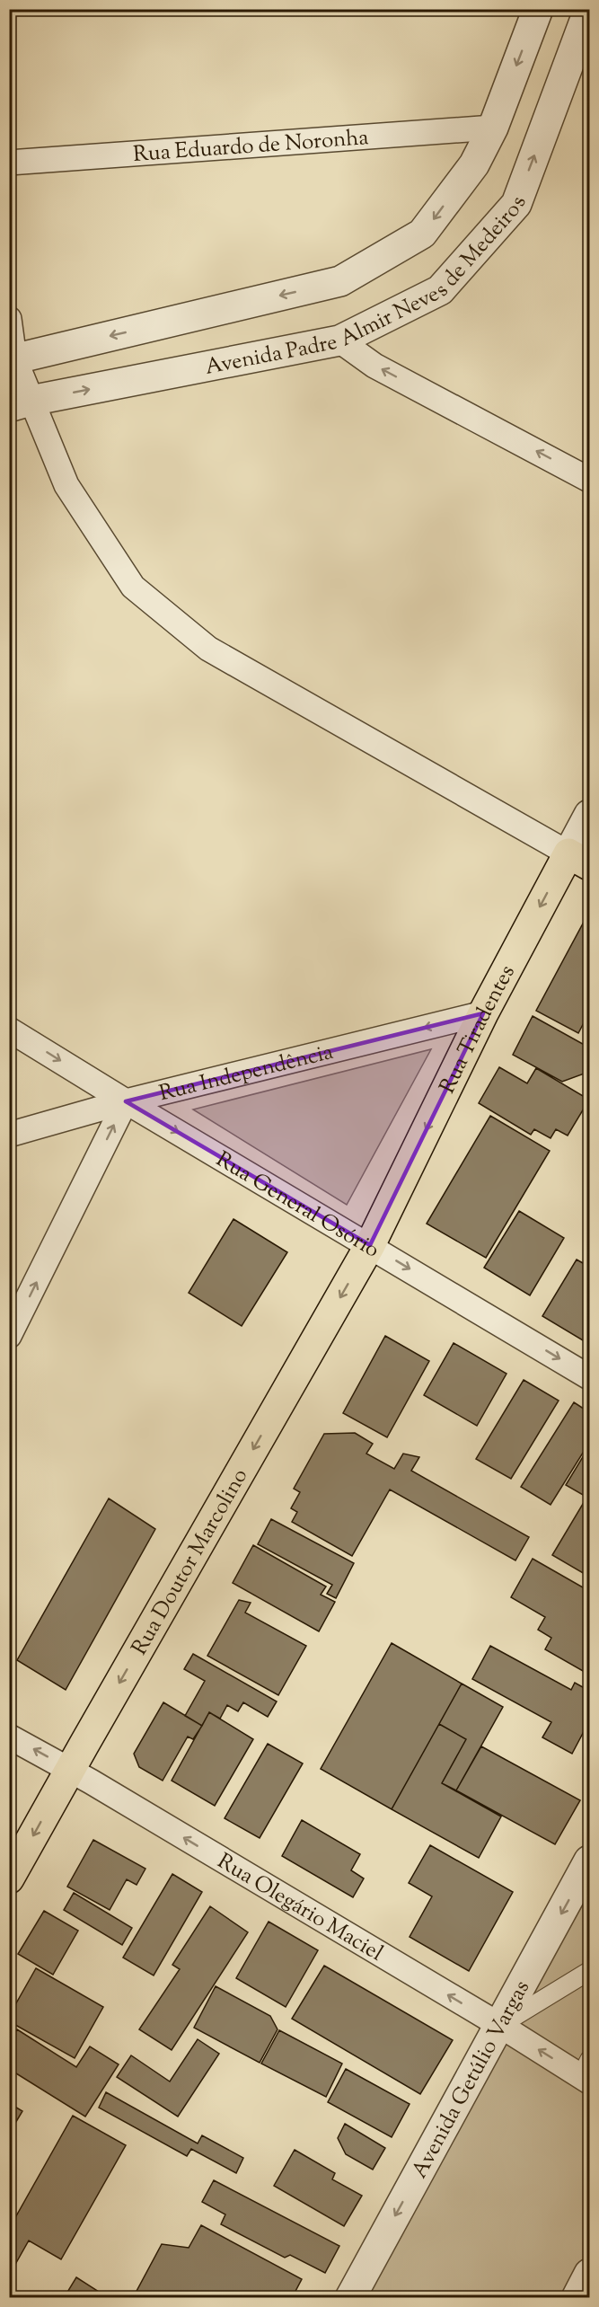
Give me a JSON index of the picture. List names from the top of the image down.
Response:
{
  "streets": {
    "main road": ["Rua Tiradentes", "Rua Doutor Marcolino"],
    "street": [
      "Rua Eduardo de Noronha",
      "Avenida Padre Almir Neves de Medeiros",
      "Rua Independência",
      "Rua General Osório",
      "Rua Olegário Maciel",
      "Avenida Getúlio Vargas"
    ]
  },
  "crossings": [
    ["Rua Eduardo de Noronha", "Avenida Padre Almir Neves de Medeiros"],
    ["Rua Tiradentes", "Rua Independência"],
    ["Rua Tiradentes", "Rua General Osório"],
    ["Rua Tiradentes", "Rua Doutor Marcolino"],
    ["Rua Independência", "Rua General Osório"],
    ["Rua General Osório", "Rua Doutor Marcolino"],
    ["Rua Doutor Marcolino", "Rua Olegário Maciel"],
    ["Rua Olegário Maciel", "Avenida Getúlio Vargas"]
  ],
  "one_way": [
    "Rua Tiradentes",
    "Rua Independência",
    "Rua General Osório",
    "Rua Doutor Marcolino",
    "Rua Olegário Maciel",
    "Avenida Getúlio Vargas"
  ]
}
